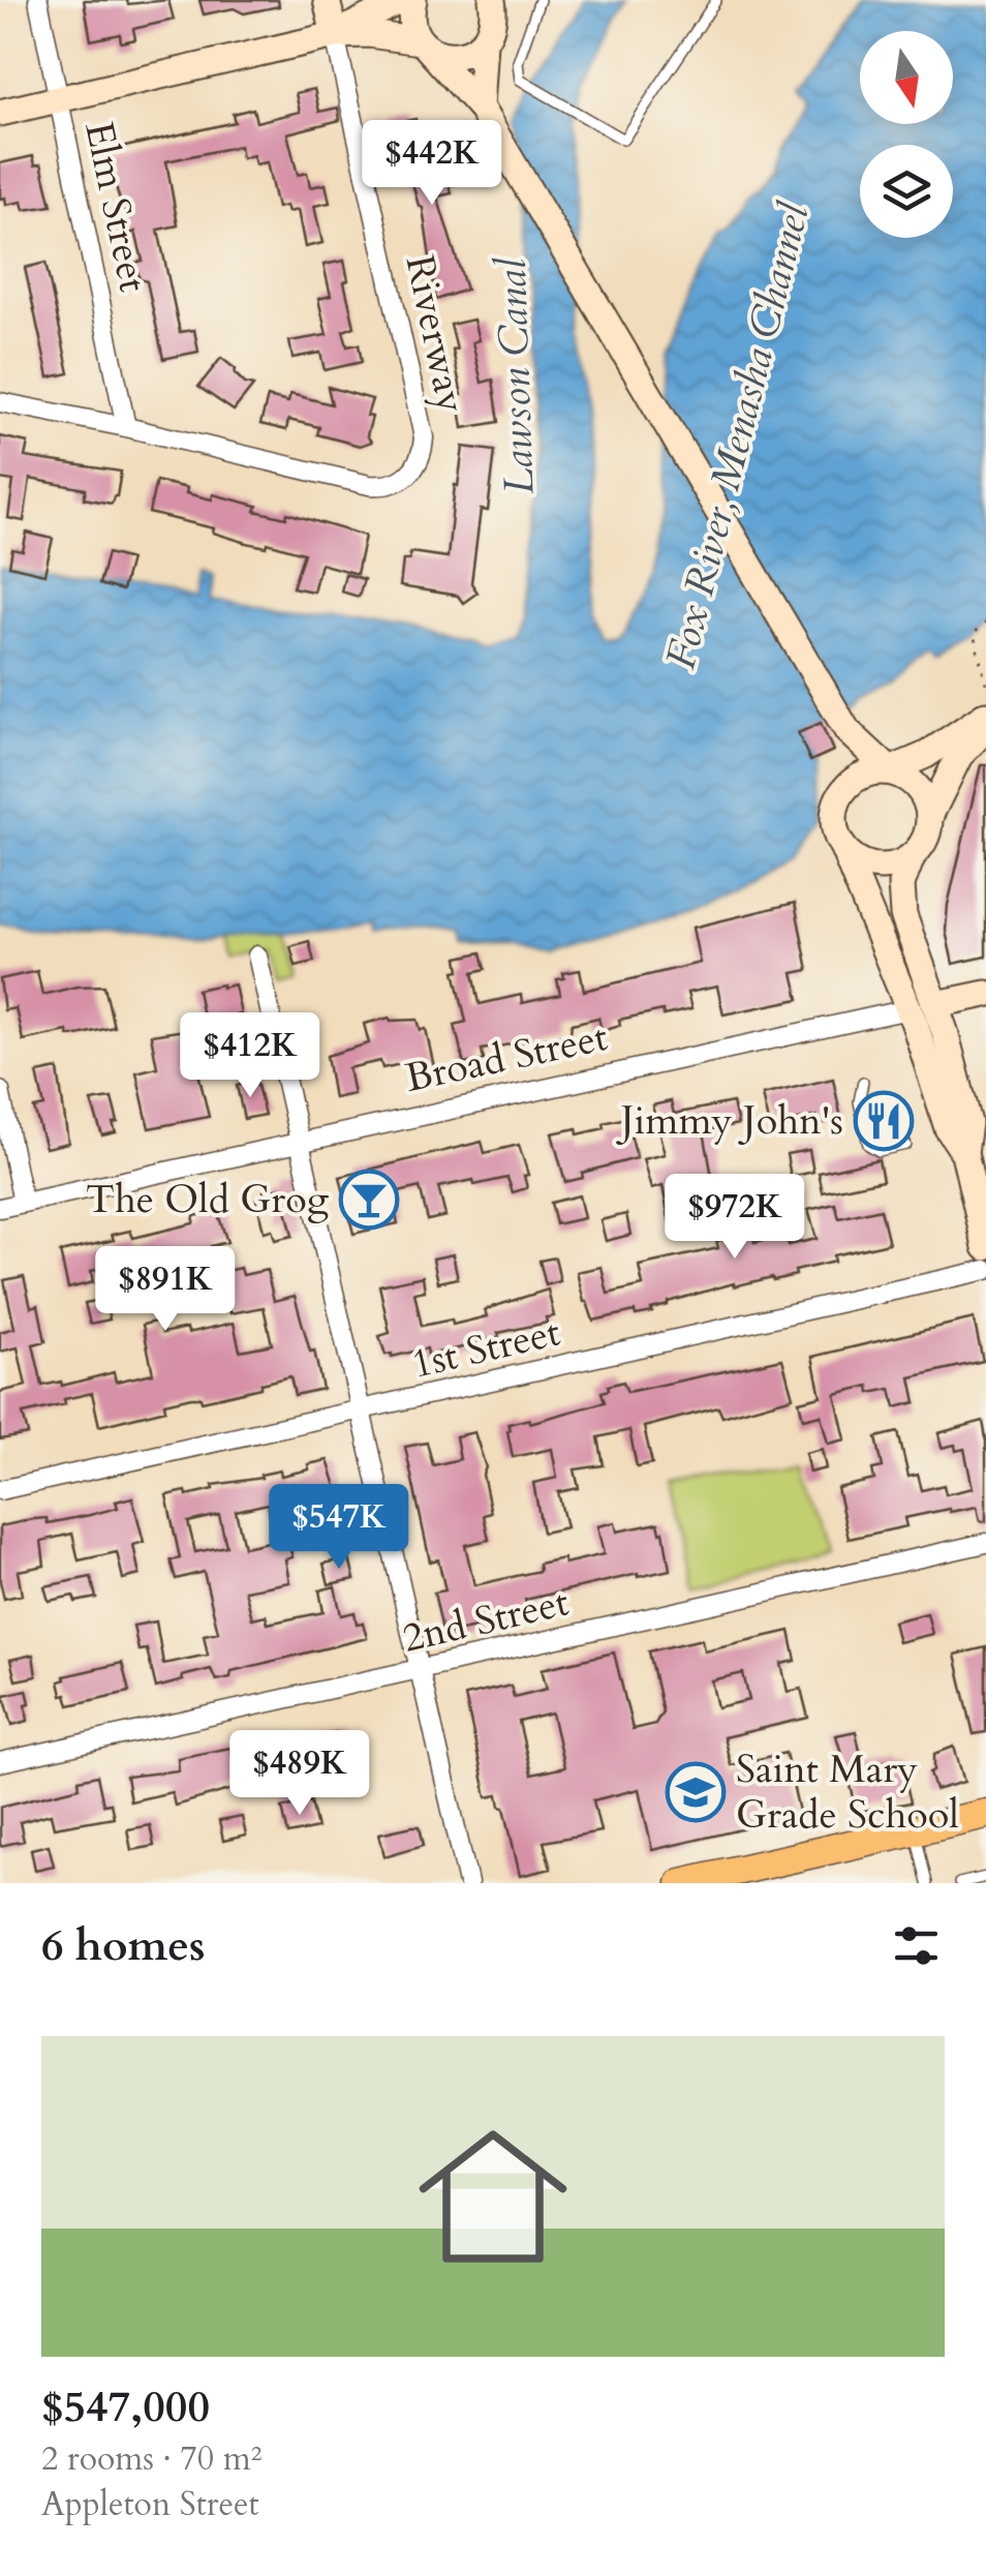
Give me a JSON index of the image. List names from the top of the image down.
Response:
{
  "streets": {
    "street": [
      "Elm Street",
      "Riverway",
      "Broad Street",
      "1st Street",
      "2nd Street"
    ]
  },
  "crossings": [
    ["Elm Street", "Riverway"]
  ],
  "water": ["Lawson Canal", "Fox River, Menasha Channel"],
  "places": {
    "restaurant": ["Jimmy John's"],
    "bar": ["The Old Grog"],
    "school or university": ["Saint Mary Grade School"]
  },
  "north": "bottom",
  "page": {
    "price": [
      "$442K",
      "$412K",
      "$972K",
      "$891K",
      "$547K",
      "$489K"
    ],
    "heading": "6 homes",
    "list": [
      {
        "name": "$547,000",
        "note": "2 rooms · 70 m² · Appleton Street"
      }
    ]
  }
}
